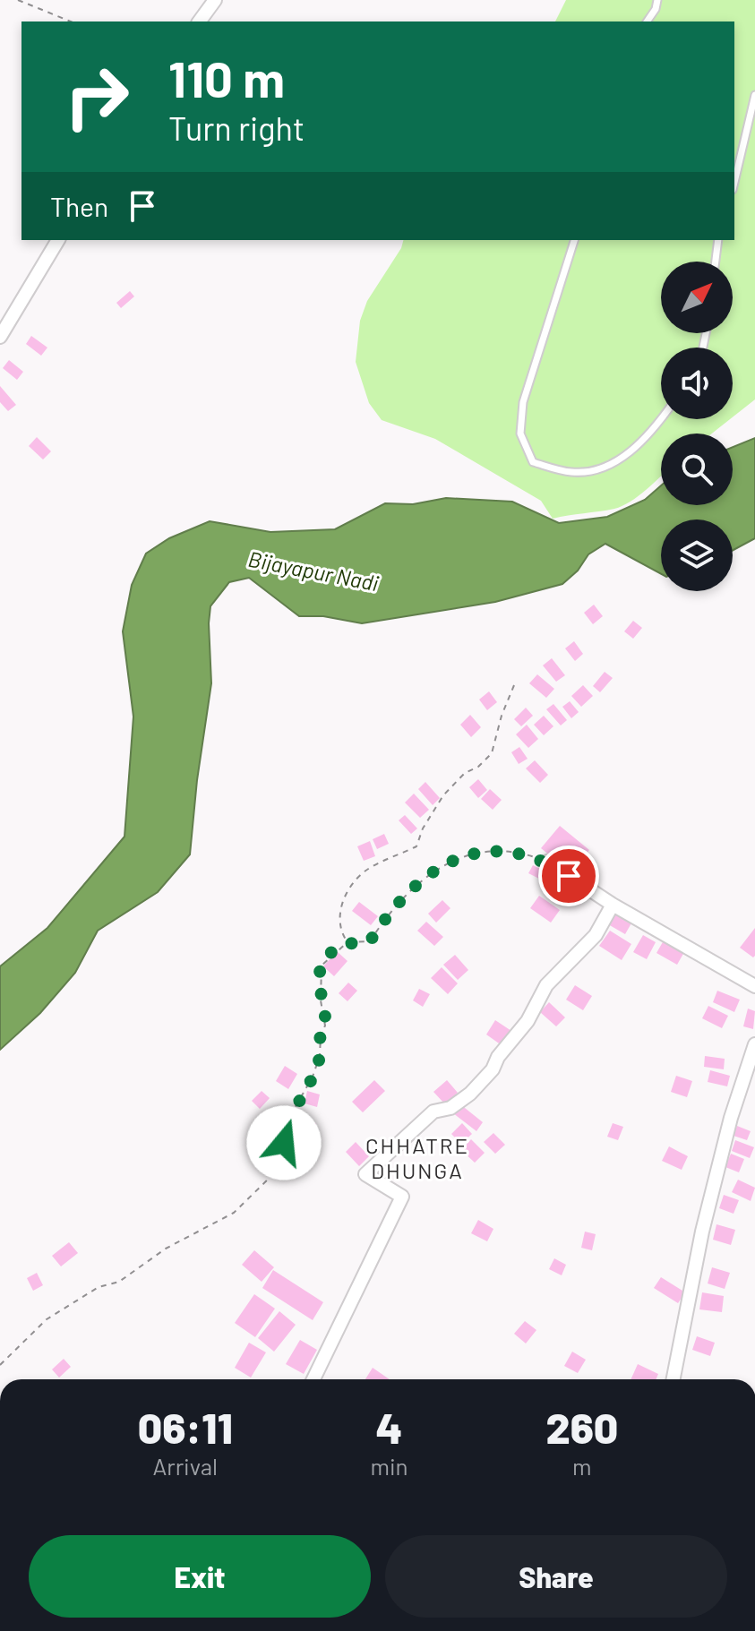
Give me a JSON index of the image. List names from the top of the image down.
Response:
{
  "districts": ["CHHATRE DHUNGA"],
  "water": ["Bijayapur Nadi"],
  "north": "top right",
  "page": {
    "turn": ["110 m", "Turn right"],
    "then": "Then",
    "eta": [
      "06:11",
      "Arrival",
      "4",
      "min",
      "260",
      "m"
    ],
    "buttons": ["Exit", "Share"]
  }
}
